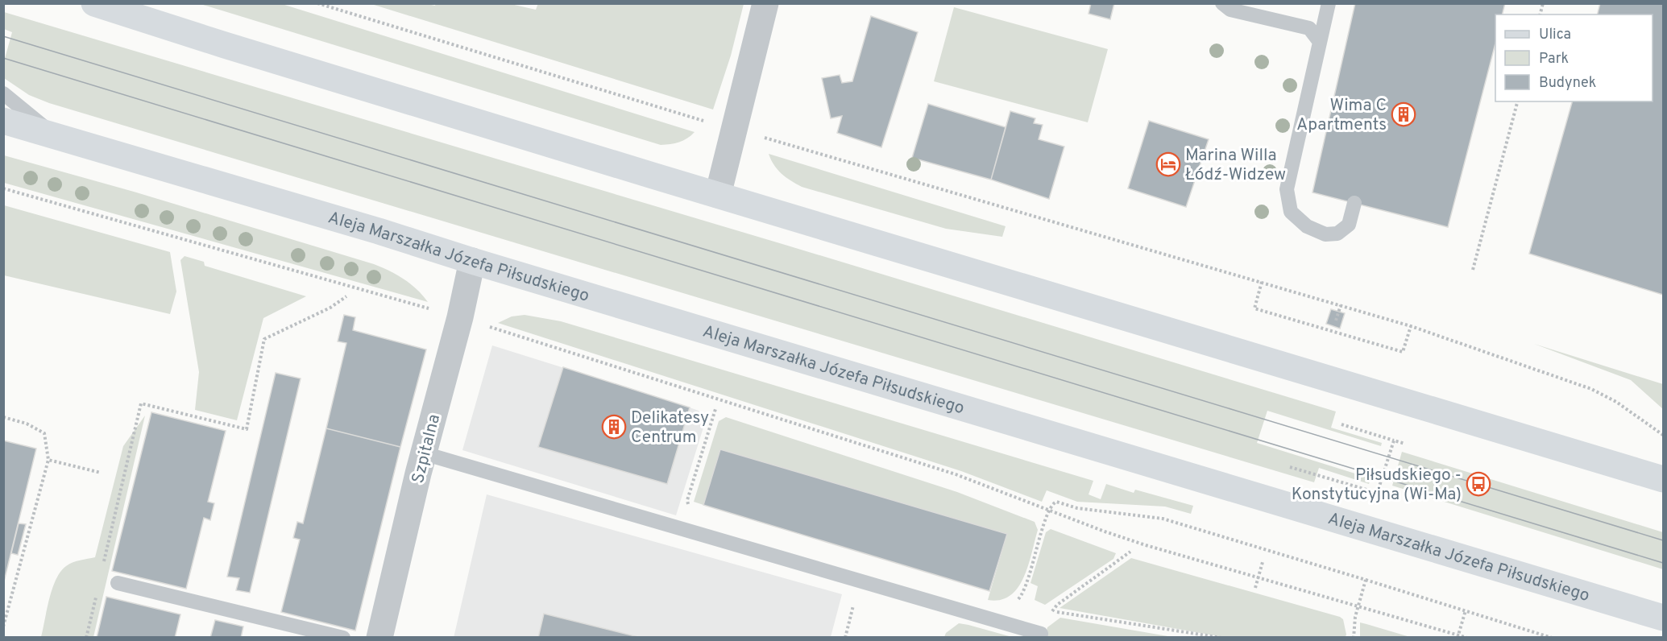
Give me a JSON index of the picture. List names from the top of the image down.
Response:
{
  "streets": {
    "main road": ["Aleja Marszałka Józefa Piłsudskiego"],
    "street": ["Szpitalna"]
  },
  "crossings": [
    ["Aleja Marszałka Józefa Piłsudskiego", "Szpitalna"]
  ],
  "places": {
    "building": ["Wima C Apartments", "Delikatesy Centrum"],
    "hotel": ["Marina Willa Łódź-Widzew"],
    "bus stop": ["Piłsudskiego - Konstytucyjna (Wi-Ma)"]
  },
  "legend": ["Ulica", "Park", "Budynek"]
}
